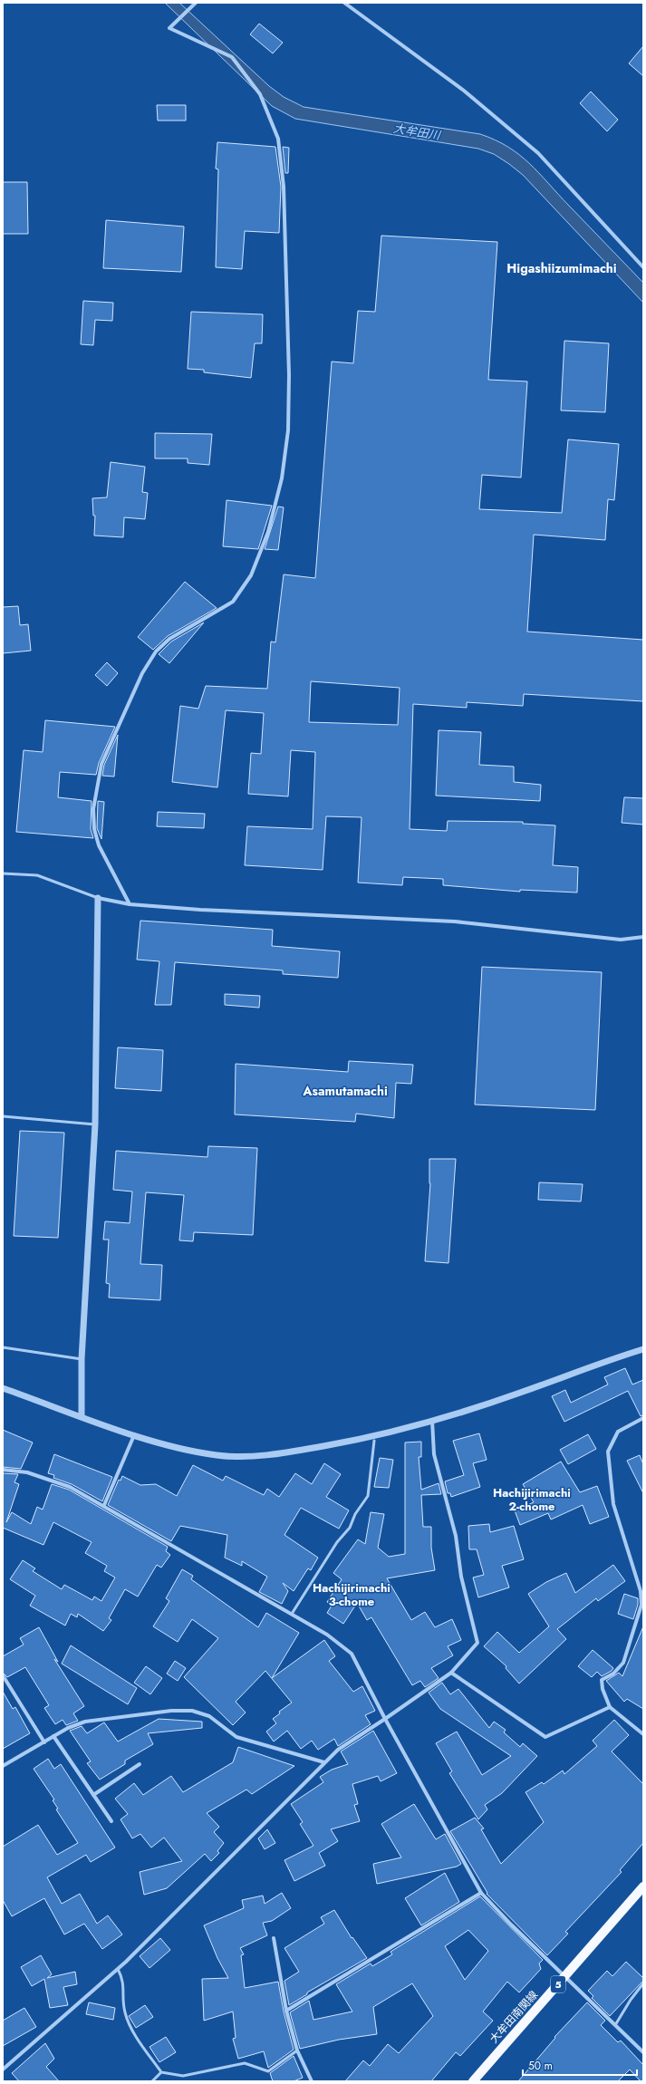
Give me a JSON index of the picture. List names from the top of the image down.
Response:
{
  "streets": {
    "main road": ["5", "大牟田南関線"]
  },
  "districts": [
    "Higashiizumimachi",
    "Asamutamachi",
    "Hachijirimachi 2-chome",
    "Hachijirimachi 3-chome"
  ],
  "water": ["大牟田川"],
  "scale_bar": "50 m"
}
